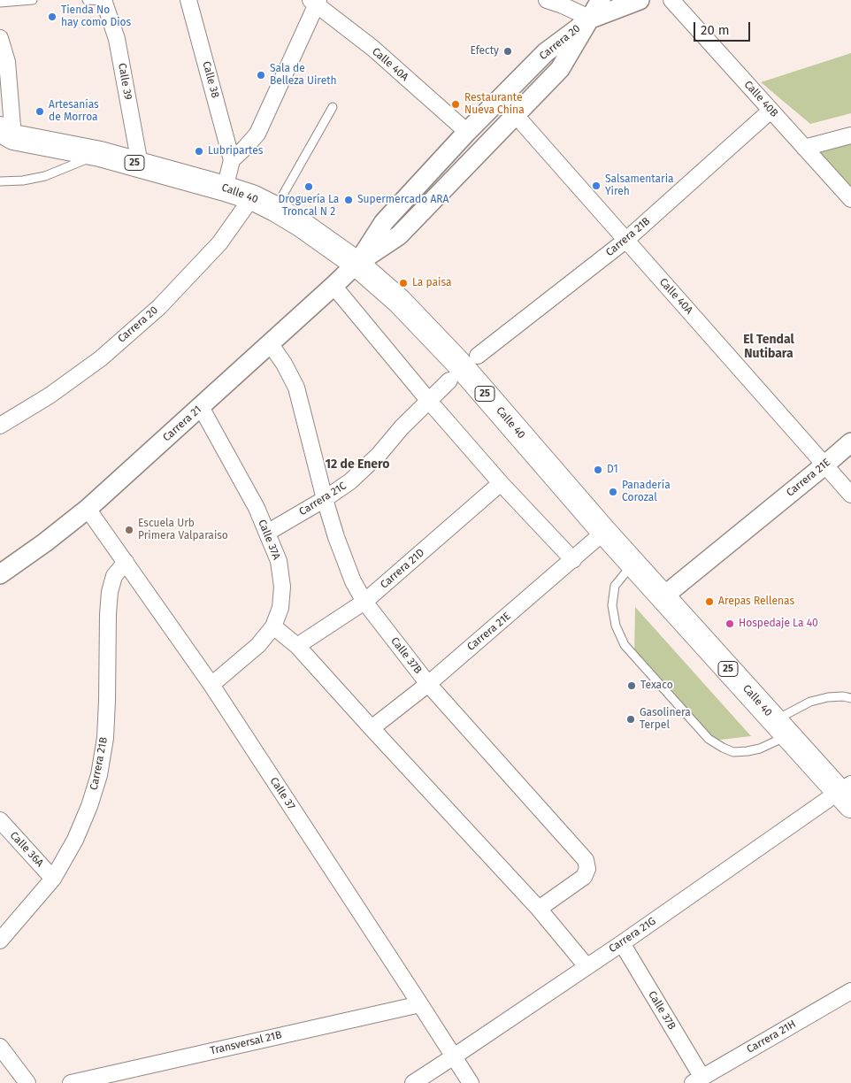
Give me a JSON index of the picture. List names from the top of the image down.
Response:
{
  "streets": {
    "highway": ["25", "Calle 40"],
    "street": [
      "Carrera 20",
      "Calle 40A",
      "Calle 38",
      "Calle 39",
      "Calle 40B",
      "Carrera 21B",
      "Carrera 21",
      "Carrera 21E",
      "Carrera 21C",
      "Calle 37A",
      "Carrera 21D",
      "Calle 37B",
      "Calle 37",
      "Calle 36A",
      "Carrera 21G",
      "Carrera 21H",
      "Transversal 21B"
    ]
  },
  "crossings": [
    ["Carrera 20", "Calle 40A"],
    ["Carrera 20", "Calle 40"],
    ["Carrera 20", "Carrera 21"],
    ["Calle 40A", "Carrera 21B"],
    ["Calle 40A", "Carrera 21E"],
    ["Calle 39", "Calle 40"],
    ["Calle 40B", "Carrera 21B"],
    ["Calle 40", "Carrera 21"],
    ["Calle 40", "Carrera 21E"],
    ["Calle 40", "Carrera 21G"],
    ["Carrera 21B", "Calle 37"],
    ["Carrera 21B", "Calle 36A"],
    ["Carrera 21", "Calle 37A"],
    ["Carrera 21", "Calle 37B"],
    ["Carrera 21", "Calle 37"],
    ["Carrera 21E", "Calle 37B"],
    ["Carrera 21C", "Calle 37A"],
    ["Carrera 21C", "Calle 37B"],
    ["Calle 37A", "Calle 37"],
    ["Carrera 21D", "Calle 37B"],
    ["Calle 37B", "Carrera 21G"],
    ["Calle 37B", "Carrera 21H"],
    ["Calle 37", "Carrera 21G"],
    ["Calle 37", "Transversal 21B"]
  ],
  "districts": ["El Tendal Nutibara", "12 de Enero"],
  "places": [
    "Tienda No hay como Dios",
    "Efecty",
    "Sala de Belleza Uireth",
    "Restaurante Nueva China",
    "Artesanías de Morroa",
    "Lubripartes",
    "Salsamentaria Yireh",
    "Droguería La Troncal N 2",
    "Supermercado ARA",
    "La paisa",
    "D1",
    "Panadería Corozal",
    "Escuela Urb Primera Valparaiso",
    "Arepas Rellenas",
    "Hospedaje La 40",
    "Texaco",
    "Gasolinera Terpel"
  ],
  "scale_bar": "20 m"
}
